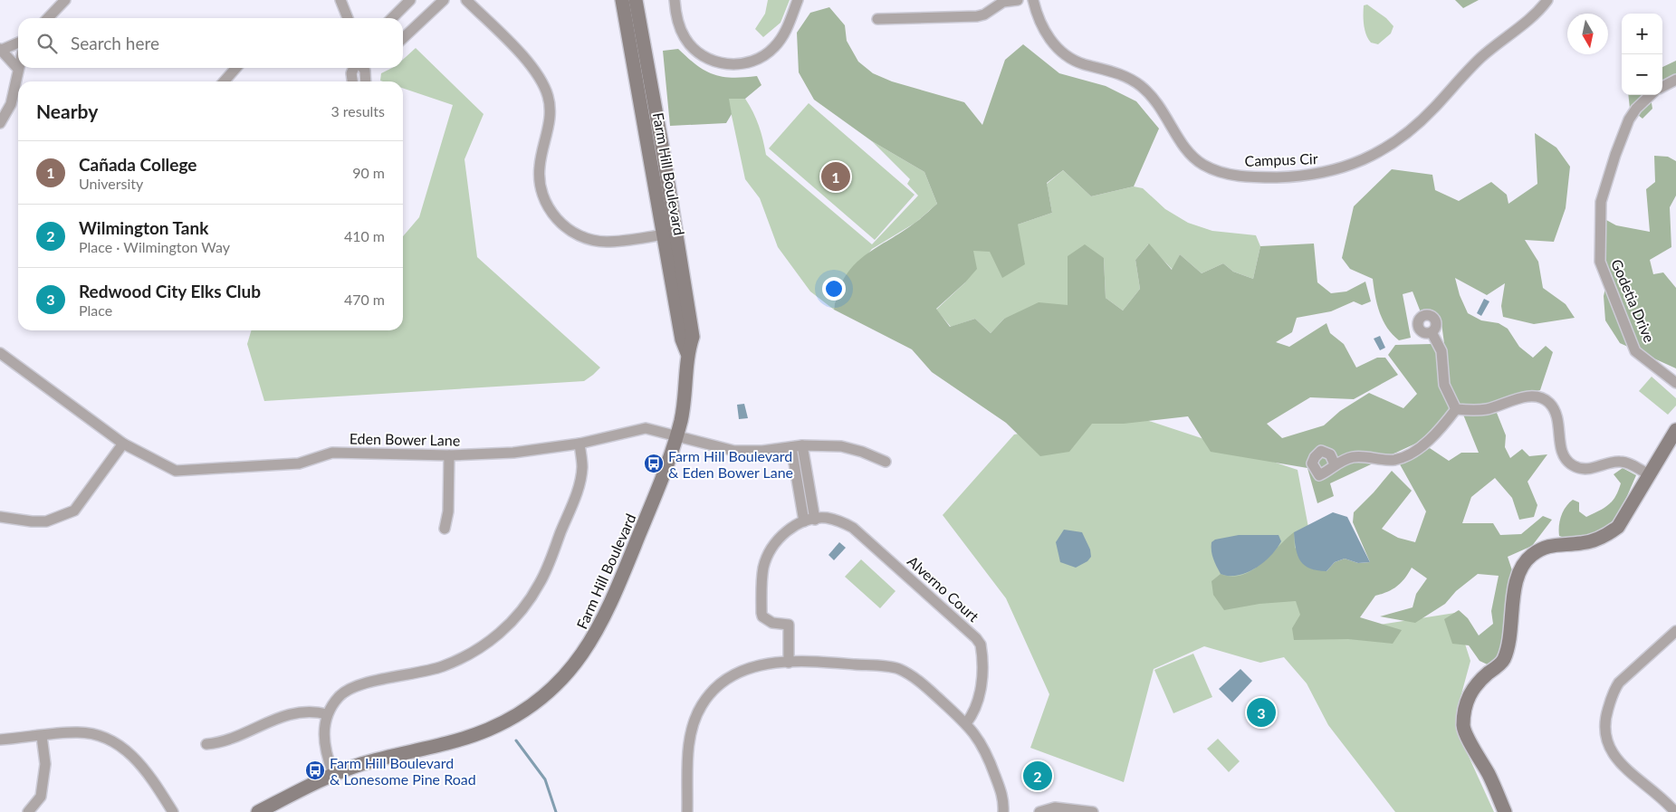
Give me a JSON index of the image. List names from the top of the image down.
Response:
{
  "streets": {
    "main road": ["Farm Hill Boulevard"],
    "street": [
      "Campus Cir",
      "Godetia Drive",
      "Eden Bower Lane",
      "Alverno Court"
    ]
  },
  "crossings": [
    ["Farm Hill Boulevard", "Eden Bower Lane"]
  ],
  "places": {
    "bus stop": ["Farm Hill Boulevard & Eden Bower Lane", "Farm Hill Boulevard & Lonesome Pine Road"]
  },
  "north": "bottom",
  "page": {
    "map_buttons": ["+", "−"],
    "search": "Search here",
    "heading": ["Nearby", "3 results"],
    "list": [
      {
        "mark": "1",
        "name": "Cañada College",
        "note": "University",
        "value": "90 m"
      },
      {
        "mark": "2",
        "name": "Wilmington Tank",
        "note": "Place · Wilmington Way",
        "value": "410 m"
      },
      {
        "mark": "3",
        "name": "Redwood City Elks Club",
        "note": "Place",
        "value": "470 m"
      }
    ],
    "pins": ["1", "3", "2"]
  }
}
